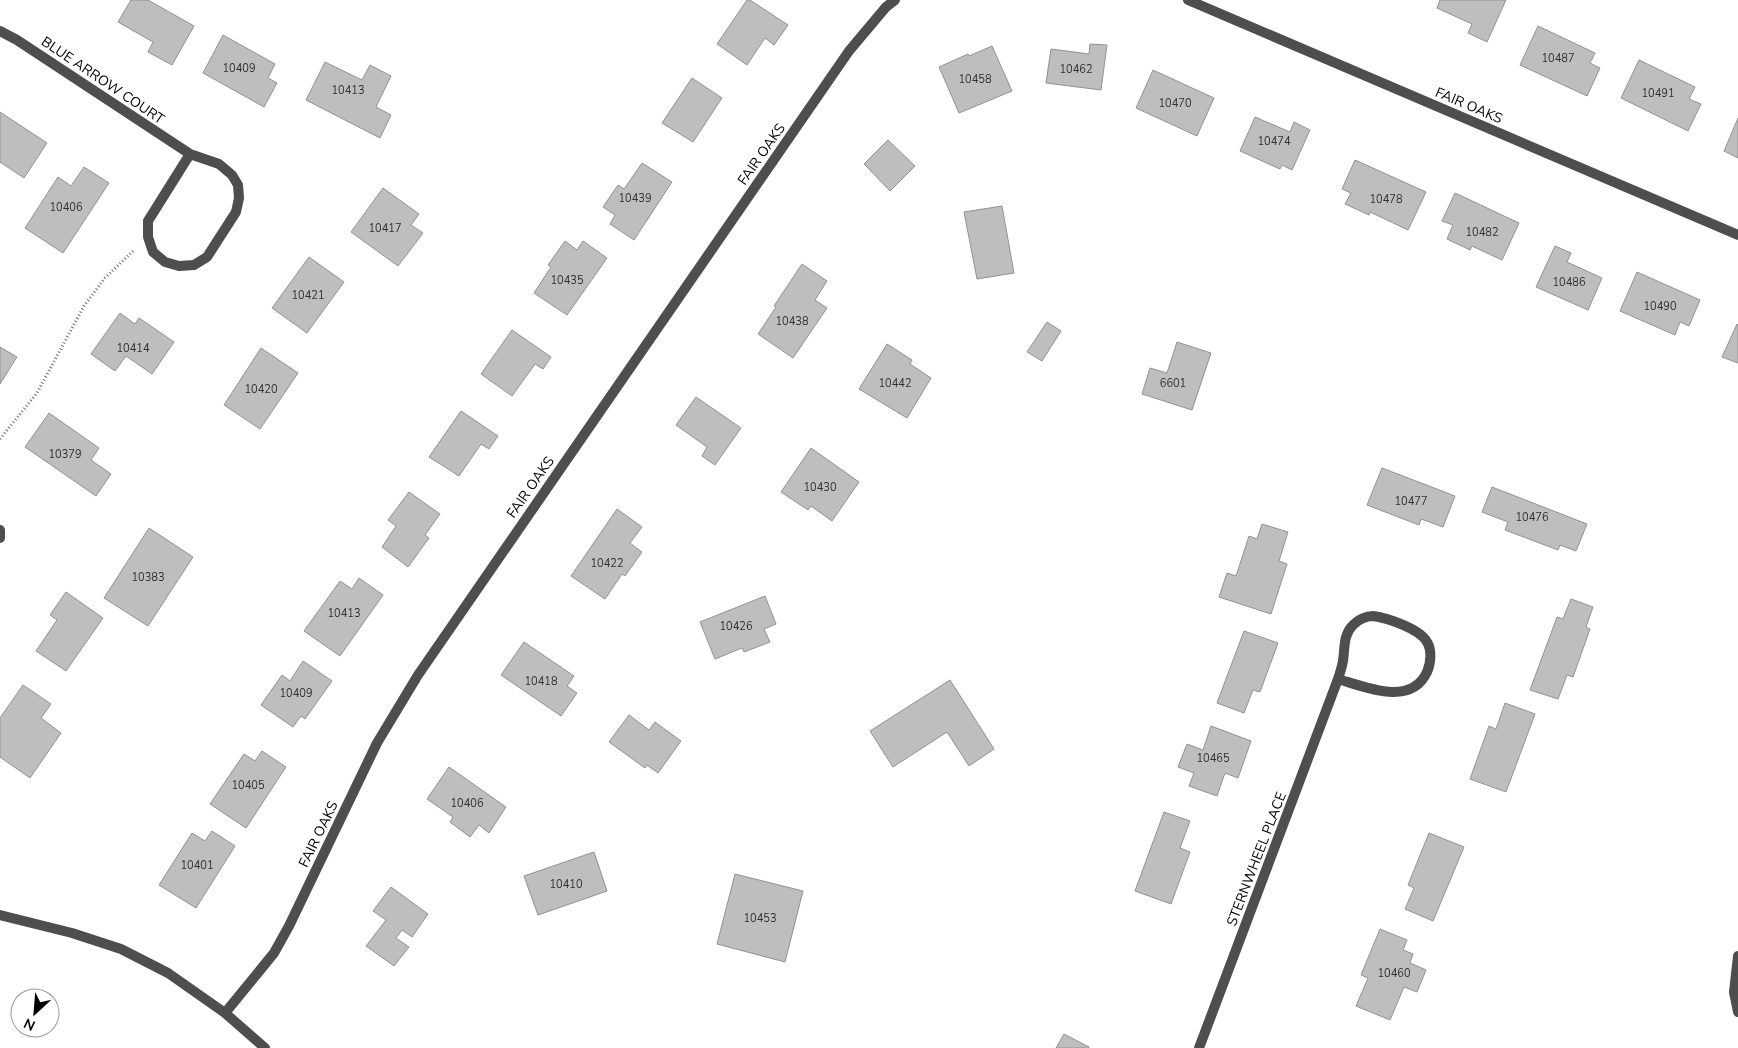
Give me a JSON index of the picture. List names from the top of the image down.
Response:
{
  "streets": {
    "street": ["BLUE ARROW COURT", "FAIR OAKS", "STERNWHEEL PLACE"]
  },
  "house_numbers": [
    "10487",
    "10409",
    "10462",
    "10458",
    "10413",
    "10491",
    "10470",
    "10474",
    "10439",
    "10478",
    "10406",
    "10417",
    "10482",
    "10435",
    "10486",
    "10421",
    "10490",
    "10438",
    "10414",
    "10442",
    "6601",
    "10420",
    "10379",
    "10430",
    "10477",
    "10476",
    "10422",
    "10383",
    "10413",
    "10426",
    "10418",
    "10409",
    "10465",
    "10405",
    "10406",
    "10401",
    "10410",
    "10453",
    "10460"
  ],
  "north": "bottom left"
}
